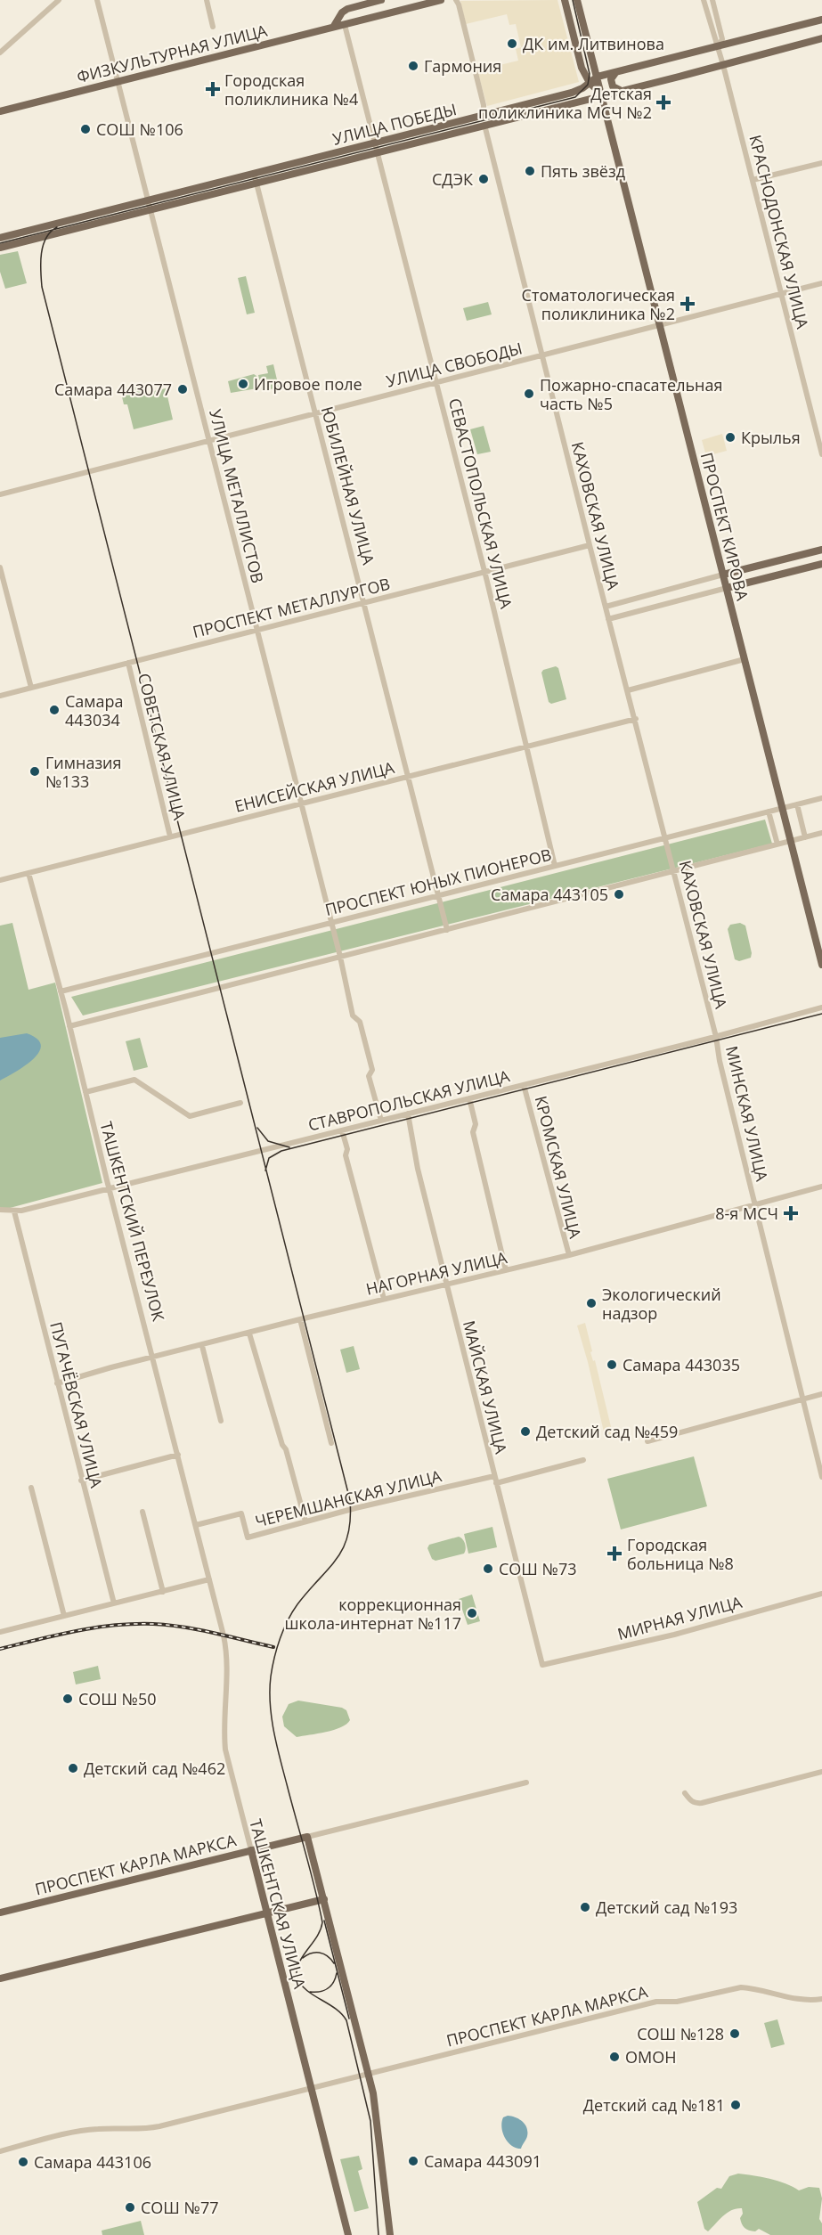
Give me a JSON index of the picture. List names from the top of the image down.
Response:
{
  "streets": {
    "main road": [
      "ФИЗКУЛЬТУРНАЯ УЛИЦА",
      "УЛИЦА ПОБЕДЫ",
      "КАХОВСКАЯ УЛИЦА",
      "ПРОСПЕКТ КИРОВА",
      "ПРОСПЕКТ КАРЛА МАРКСА",
      "ТАШКЕНТСКАЯ УЛИЦА"
    ],
    "street": [
      "КРАСНОДОНСКАЯ УЛИЦА",
      "УЛИЦА СВОБОДЫ",
      "ЮБИЛЕЙНАЯ УЛИЦА",
      "УЛИЦА МЕТАЛЛИСТОВ",
      "СЕВАСТОПОЛЬСКАЯ УЛИЦА",
      "ПРОСПЕКТ МЕТАЛЛУРГОВ",
      "СОВЕТСКАЯ УЛИЦА",
      "ЕНИСЕЙСКАЯ УЛИЦА",
      "ПРОСПЕКТ ЮНЫХ ПИОНЕРОВ",
      "СТАВРОПОЛЬСКАЯ УЛИЦА",
      "МИНСКАЯ УЛИЦА",
      "КРОМСКАЯ УЛИЦА",
      "ТАШКЕНТСКИЙ ПЕРЕУЛОК",
      "НАГОРНАЯ УЛИЦА",
      "МАЙСКАЯ УЛИЦА",
      "ПУГАЧЁВСКАЯ УЛИЦА",
      "ЧЕРЕМШАНСКАЯ УЛИЦА",
      "МИРНАЯ УЛИЦА"
    ]
  },
  "crossings": [
    ["ФИЗКУЛЬТУРНАЯ УЛИЦА", "УЛИЦА МЕТАЛЛИСТОВ"],
    ["ФИЗКУЛЬТУРНАЯ УЛИЦА", "СЕВАСТОПОЛЬСКАЯ УЛИЦА"],
    ["УЛИЦА ПОБЕДЫ", "КРАСНОДОНСКАЯ УЛИЦА"],
    ["УЛИЦА ПОБЕДЫ", "ЮБИЛЕЙНАЯ УЛИЦА"],
    ["УЛИЦА ПОБЕДЫ", "УЛИЦА МЕТАЛЛИСТОВ"],
    ["УЛИЦА ПОБЕДЫ", "СЕВАСТОПОЛЬСКАЯ УЛИЦА"],
    ["УЛИЦА ПОБЕДЫ", "КАХОВСКАЯ УЛИЦА"],
    ["УЛИЦА ПОБЕДЫ", "ПРОСПЕКТ КИРОВА"],
    ["КРАСНОДОНСКАЯ УЛИЦА", "УЛИЦА СВОБОДЫ"],
    ["УЛИЦА СВОБОДЫ", "ЮБИЛЕЙНАЯ УЛИЦА"],
    ["УЛИЦА СВОБОДЫ", "УЛИЦА МЕТАЛЛИСТОВ"],
    ["УЛИЦА СВОБОДЫ", "СЕВАСТОПОЛЬСКАЯ УЛИЦА"],
    ["УЛИЦА СВОБОДЫ", "КАХОВСКАЯ УЛИЦА"],
    ["УЛИЦА СВОБОДЫ", "ПРОСПЕКТ КИРОВА"],
    ["ЮБИЛЕЙНАЯ УЛИЦА", "ПРОСПЕКТ МЕТАЛЛУРГОВ"],
    ["ЮБИЛЕЙНАЯ УЛИЦА", "ЕНИСЕЙСКАЯ УЛИЦА"],
    ["ЮБИЛЕЙНАЯ УЛИЦА", "ПРОСПЕКТ ЮНЫХ ПИОНЕРОВ"],
    ["УЛИЦА МЕТАЛЛИСТОВ", "ПРОСПЕКТ МЕТАЛЛУРГОВ"],
    ["УЛИЦА МЕТАЛЛИСТОВ", "ЕНИСЕЙСКАЯ УЛИЦА"],
    ["УЛИЦА МЕТАЛЛИСТОВ", "ПРОСПЕКТ ЮНЫХ ПИОНЕРОВ"],
    ["УЛИЦА МЕТАЛЛИСТОВ", "СТАВРОПОЛЬСКАЯ УЛИЦА"],
    ["СЕВАСТОПОЛЬСКАЯ УЛИЦА", "ПРОСПЕКТ МЕТАЛЛУРГОВ"],
    ["СЕВАСТОПОЛЬСКАЯ УЛИЦА", "ЕНИСЕЙСКАЯ УЛИЦА"],
    ["СЕВАСТОПОЛЬСКАЯ УЛИЦА", "ПРОСПЕКТ ЮНЫХ ПИОНЕРОВ"],
    ["КАХОВСКАЯ УЛИЦА", "ПРОСПЕКТ МЕТАЛЛУРГОВ"],
    ["КАХОВСКАЯ УЛИЦА", "ЕНИСЕЙСКАЯ УЛИЦА"],
    ["КАХОВСКАЯ УЛИЦА", "ПРОСПЕКТ ЮНЫХ ПИОНЕРОВ"],
    ["КАХОВСКАЯ УЛИЦА", "СТАВРОПОЛЬСКАЯ УЛИЦА"],
    ["КАХОВСКАЯ УЛИЦА", "МИНСКАЯ УЛИЦА"],
    ["ПРОСПЕКТ КИРОВА", "ПРОСПЕКТ ЮНЫХ ПИОНЕРОВ"],
    ["ПРОСПЕКТ МЕТАЛЛУРГОВ", "СОВЕТСКАЯ УЛИЦА"],
    ["СОВЕТСКАЯ УЛИЦА", "ЕНИСЕЙСКАЯ УЛИЦА"],
    ["ЕНИСЕЙСКАЯ УЛИЦА", "ТАШКЕНТСКИЙ ПЕРЕУЛОК"],
    ["ПРОСПЕКТ ЮНЫХ ПИОНЕРОВ", "ТАШКЕНТСКИЙ ПЕРЕУЛОК"],
    ["СТАВРОПОЛЬСКАЯ УЛИЦА", "МИНСКАЯ УЛИЦА"],
    ["СТАВРОПОЛЬСКАЯ УЛИЦА", "КРОМСКАЯ УЛИЦА"],
    ["СТАВРОПОЛЬСКАЯ УЛИЦА", "ТАШКЕНТСКИЙ ПЕРЕУЛОК"],
    ["СТАВРОПОЛЬСКАЯ УЛИЦА", "МАЙСКАЯ УЛИЦА"],
    ["СТАВРОПОЛЬСКАЯ УЛИЦА", "ПУГАЧЁВСКАЯ УЛИЦА"],
    ["МИНСКАЯ УЛИЦА", "НАГОРНАЯ УЛИЦА"],
    ["КРОМСКАЯ УЛИЦА", "НАГОРНАЯ УЛИЦА"],
    ["ТАШКЕНТСКИЙ ПЕРЕУЛОК", "НАГОРНАЯ УЛИЦА"],
    ["ТАШКЕНТСКИЙ ПЕРЕУЛОК", "ЧЕРЕМШАНСКАЯ УЛИЦА"],
    ["ТАШКЕНТСКИЙ ПЕРЕУЛОК", "ТАШКЕНТСКАЯ УЛИЦА"],
    ["НАГОРНАЯ УЛИЦА", "МАЙСКАЯ УЛИЦА"],
    ["НАГОРНАЯ УЛИЦА", "ПУГАЧЁВСКАЯ УЛИЦА"],
    ["МАЙСКАЯ УЛИЦА", "ЧЕРЕМШАНСКАЯ УЛИЦА"],
    ["МАЙСКАЯ УЛИЦА", "МИРНАЯ УЛИЦА"],
    ["ПРОСПЕКТ КАРЛА МАРКСА", "ТАШКЕНТСКАЯ УЛИЦА"]
  ],
  "places": {
    "other": [
      "ДК им. Литвинова",
      "Гармония",
      "СОШ №106",
      "Пять звёзд",
      "СДЭК",
      "Игровое поле",
      "Самара 443077",
      "Пожарно-спасательная часть №5",
      "Крылья",
      "Самара 443034",
      "Гимназия №133",
      "Самара 443105",
      "Экологический надзор",
      "Самара 443035",
      "Детский сад №459",
      "СОШ №73",
      "коррекционная школа-интернат №117",
      "СОШ №50",
      "Детский сад №462",
      "Детский сад №193",
      "СОШ №128",
      "ОМОН",
      "Детский сад №181",
      "Самара 443091",
      "Самара 443106",
      "СОШ №77"
    ],
    "health": [
      "Городская поликлиника №4",
      "Детская поликлиника МСЧ №2",
      "Стоматологическая поликлиника №2",
      "8-я МСЧ",
      "Городская больница №8"
    ]
  }
}
